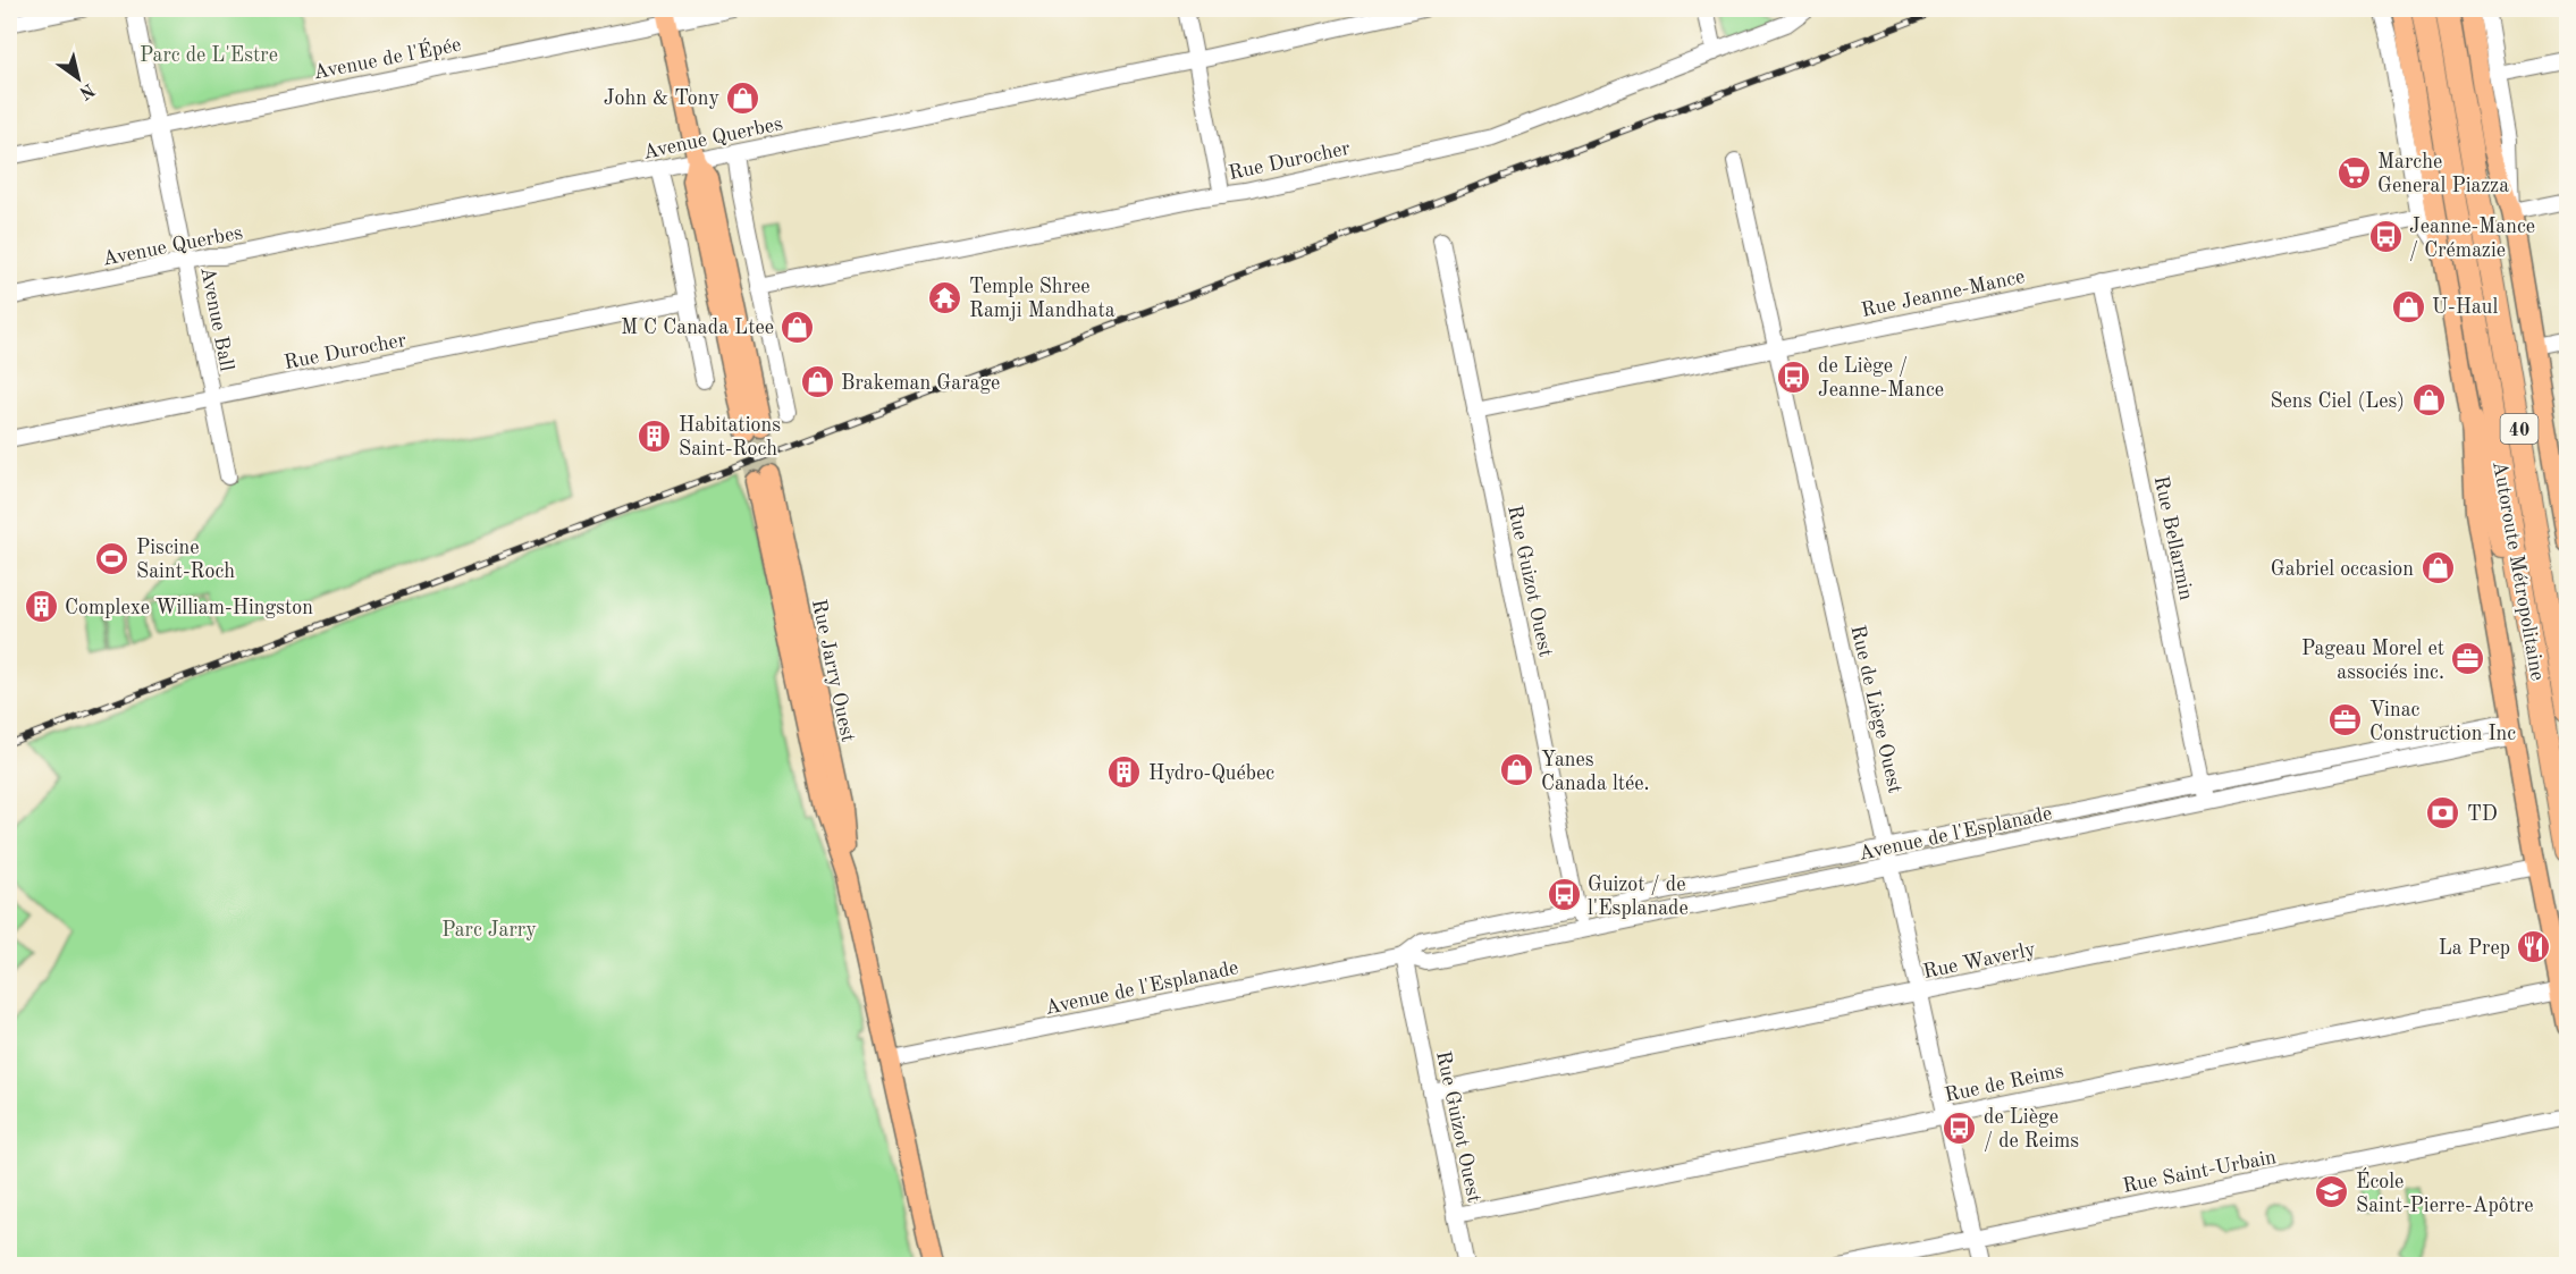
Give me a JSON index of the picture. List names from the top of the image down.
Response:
{
  "streets": {
    "highway": ["40", "Autoroute Métropolitaine"],
    "main road": ["Rue Jarry Ouest"],
    "street": [
      "Avenue de l'Épée",
      "Avenue Querbes",
      "Rue Durocher",
      "Rue Jeanne-Mance",
      "Avenue Ball",
      "Rue Bellarmin",
      "Rue Guizot Ouest",
      "Rue de Liège Ouest",
      "Avenue de l'Esplanade",
      "Rue Waverly",
      "Rue de Reims",
      "Rue Saint-Urbain"
    ]
  },
  "crossings": [
    ["Avenue de l'Épée", "Avenue Ball"],
    ["Avenue Querbes", "Avenue Ball"],
    ["Rue Durocher", "Avenue Ball"],
    ["Rue Jeanne-Mance", "Rue Bellarmin"],
    ["Rue Jeanne-Mance", "Rue Guizot Ouest"],
    ["Rue Jeanne-Mance", "Rue de Liège Ouest"],
    ["Rue Bellarmin", "Avenue de l'Esplanade"],
    ["Rue Guizot Ouest", "Avenue de l'Esplanade"],
    ["Rue Guizot Ouest", "Rue Waverly"],
    ["Rue Guizot Ouest", "Rue de Reims"],
    ["Rue Jarry Ouest", "Avenue de l'Esplanade"],
    ["Rue de Liège Ouest", "Avenue de l'Esplanade"],
    ["Rue de Liège Ouest", "Rue Waverly"],
    ["Rue de Liège Ouest", "Rue de Reims"],
    ["Rue de Liège Ouest", "Rue Saint-Urbain"]
  ],
  "parks": ["Parc de L'Estre", "Parc Jarry"],
  "places": {
    "shop": [
      "John & Tony",
      "U-Haul",
      "M C Canada Ltee",
      "Brakeman Garage",
      "Sens Ciel (Les)",
      "Gabriel occasion",
      "Yanes Canada ltée."
    ],
    "supermarket": ["Marche General Piazza"],
    "bus stop": [
      "Jeanne-Mance / Crémazie",
      "de Liège / Jeanne-Mance",
      "Guizot / de l'Esplanade",
      "de Liège / de Reims"
    ],
    "temple": ["Temple Shree Ramji Mandhata"],
    "building": ["Habitations Saint-Roch", "Complexe William-Hingston", "Hydro-Québec"],
    "sports": ["Piscine Saint-Roch"],
    "office": ["Pageau Morel et associés inc.", "Vinac Construction Inc"],
    "bank": ["TD"],
    "restaurant": ["La Prep"],
    "school or university": ["École Saint-Pierre-Apôtre"]
  },
  "north": "bottom right"
}
